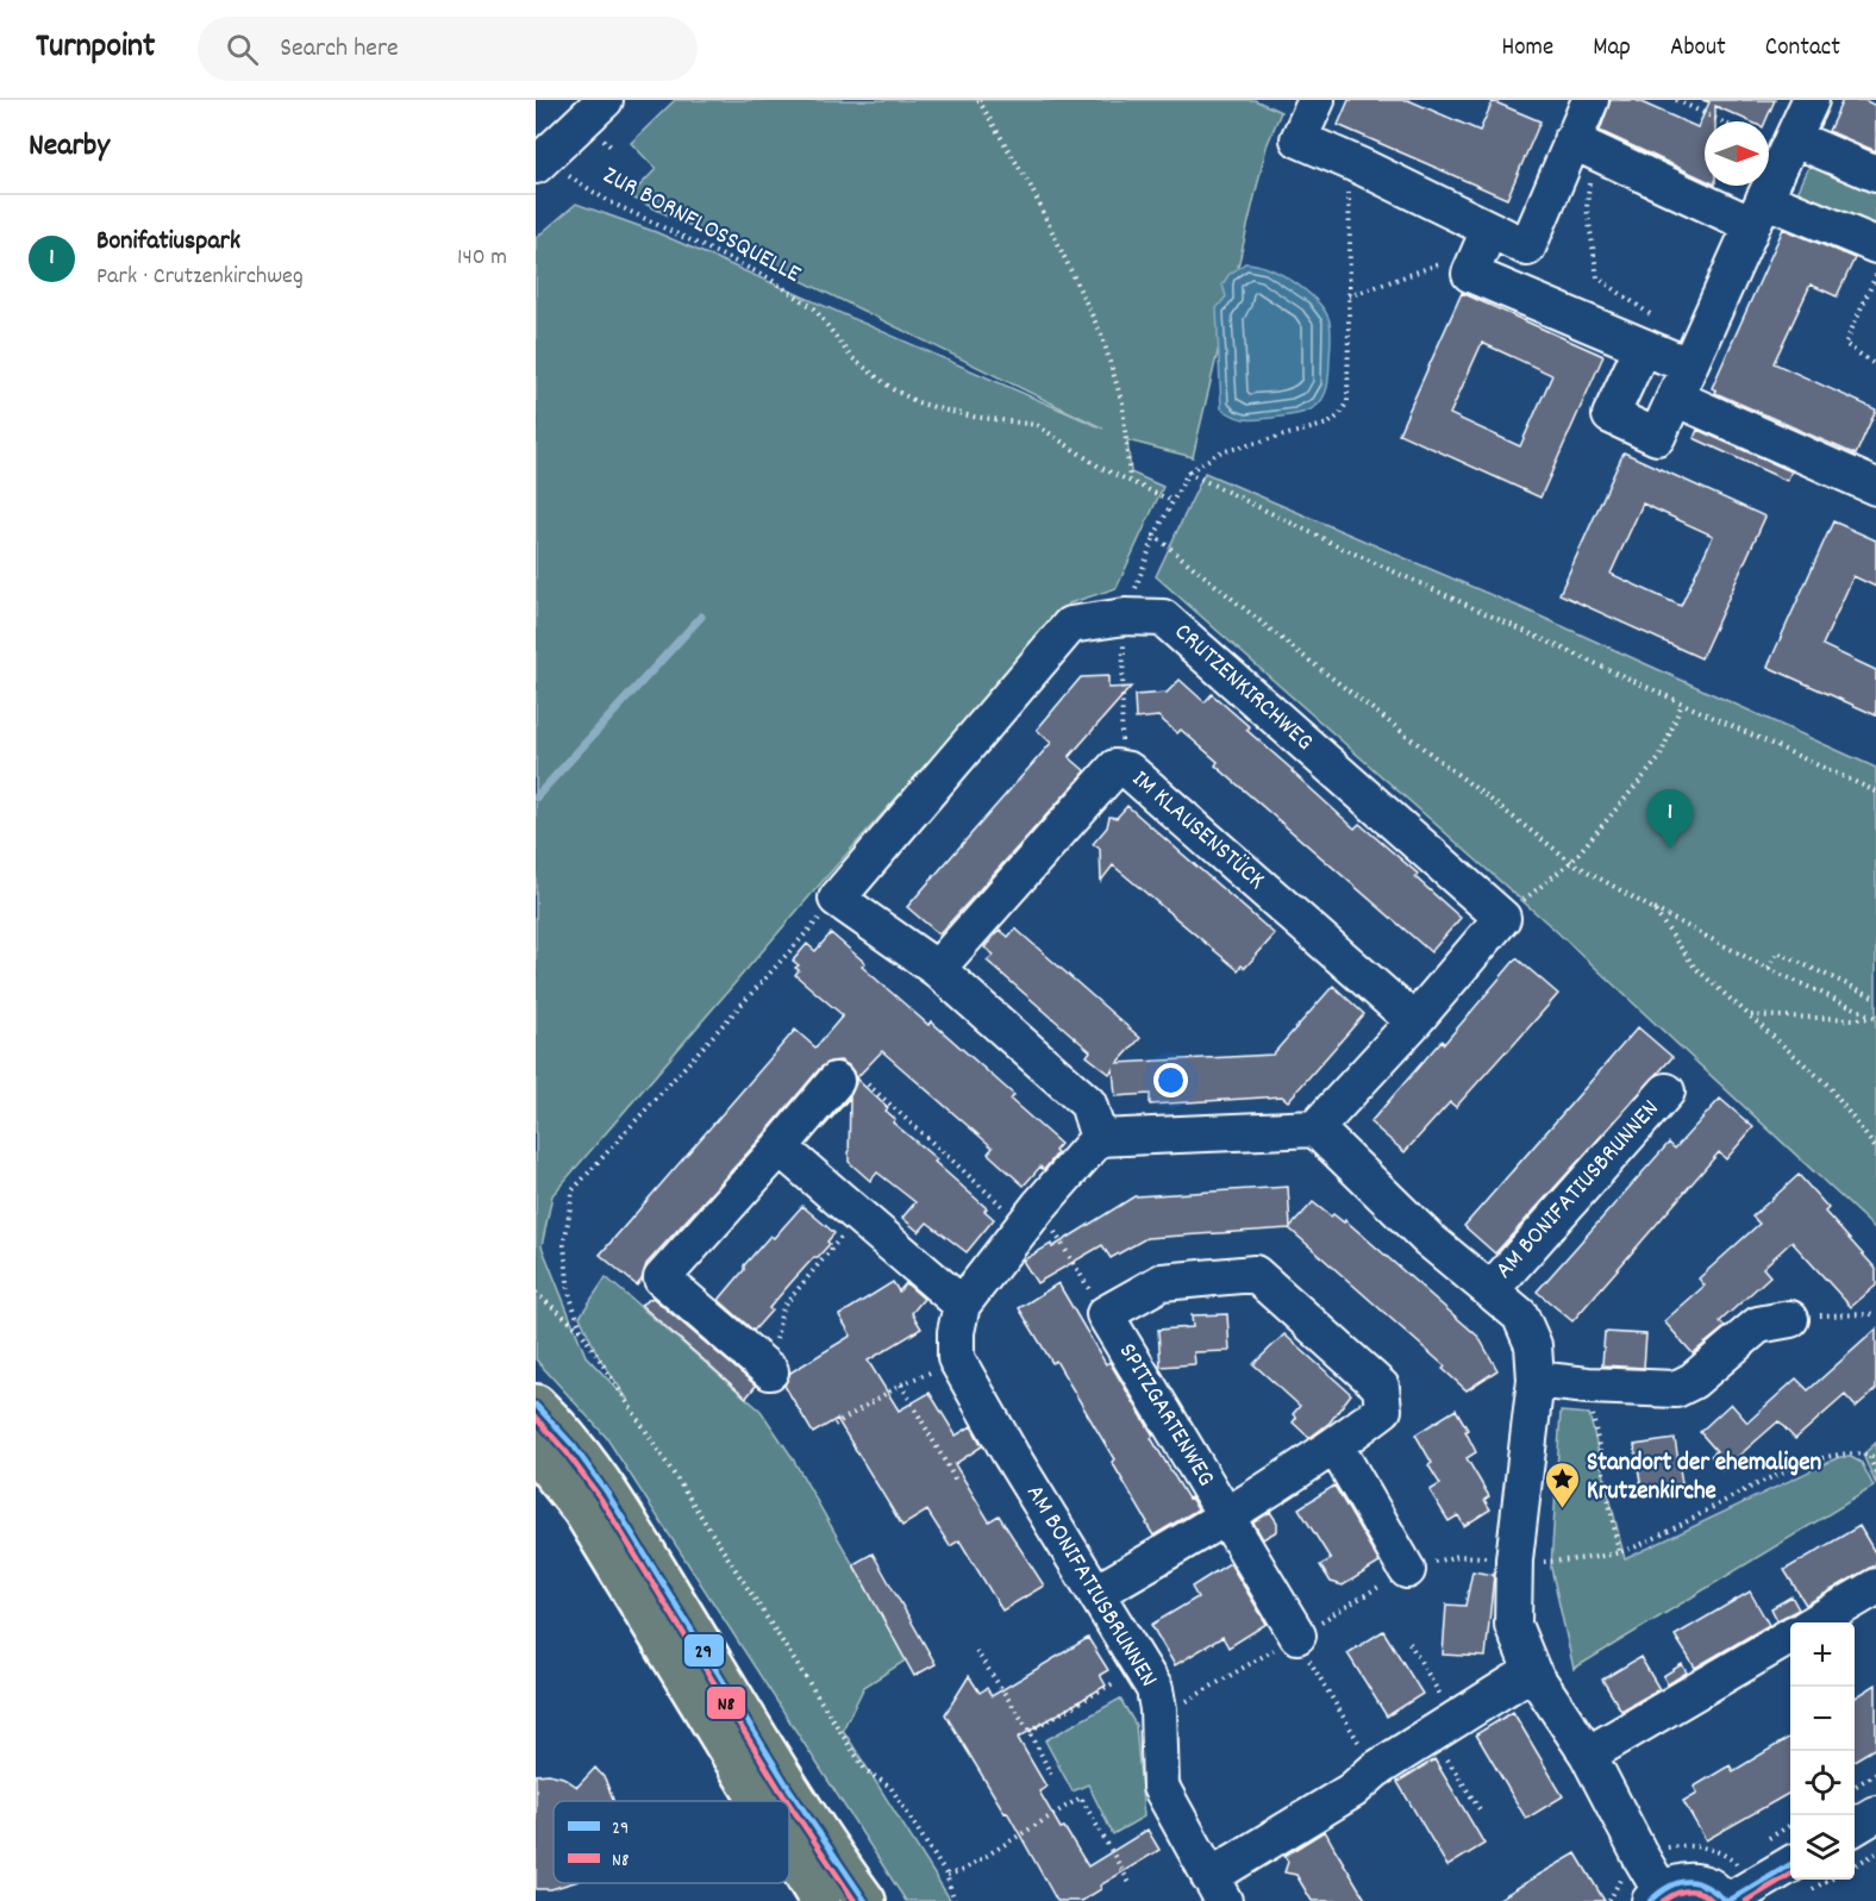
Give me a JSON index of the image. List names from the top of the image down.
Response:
{
  "streets": {
    "street": [
      "CRUTZENKIRCHWEG",
      "IM KLAUSENSTÜCK",
      "AM BONIFATIUSBRUNNEN",
      "SPITZGARTENWEG"
    ],
    "path": ["ZUR BORNFLOSSQUELLE"]
  },
  "crossings": [
    ["AM BONIFATIUSBRUNNEN", "SPITZGARTENWEG"]
  ],
  "places": {
    "place": ["Standort der ehemaligen Krutzenkirche"]
  },
  "lines": ["transit line 29", "transit line N8"],
  "legend": ["29", "N8"],
  "north": "right",
  "page": {
    "header": "Turnpoint",
    "search": "Search here",
    "nav": [
      "Home",
      "Map",
      "About",
      "Contact"
    ],
    "heading": "Nearby",
    "list": [
      {
        "mark": "1",
        "name": "Bonifatiuspark",
        "note": "Park · Crutzenkirchweg",
        "value": "140 m"
      }
    ],
    "pins": "1",
    "map_buttons": ["+", "−"]
  }
}
